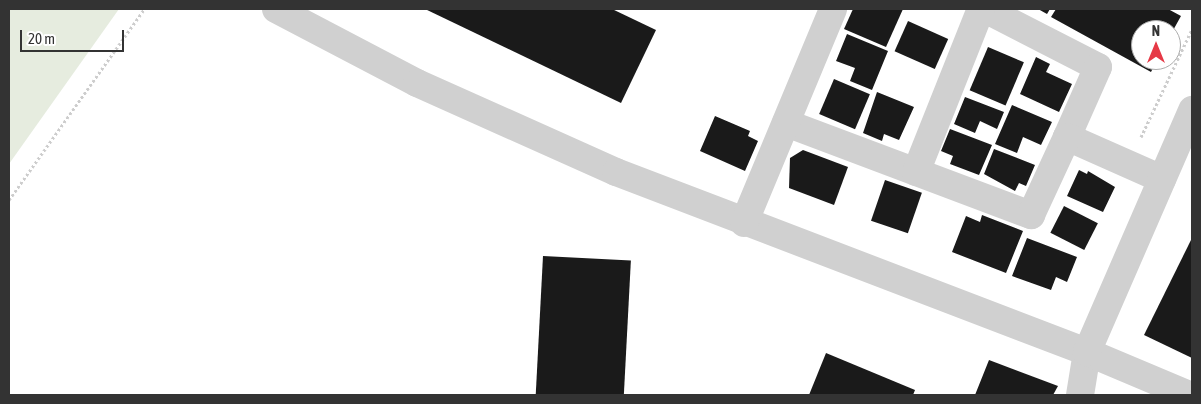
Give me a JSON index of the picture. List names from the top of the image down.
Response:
{
  "scale_bar": "20 m",
  "north": "top"
}
